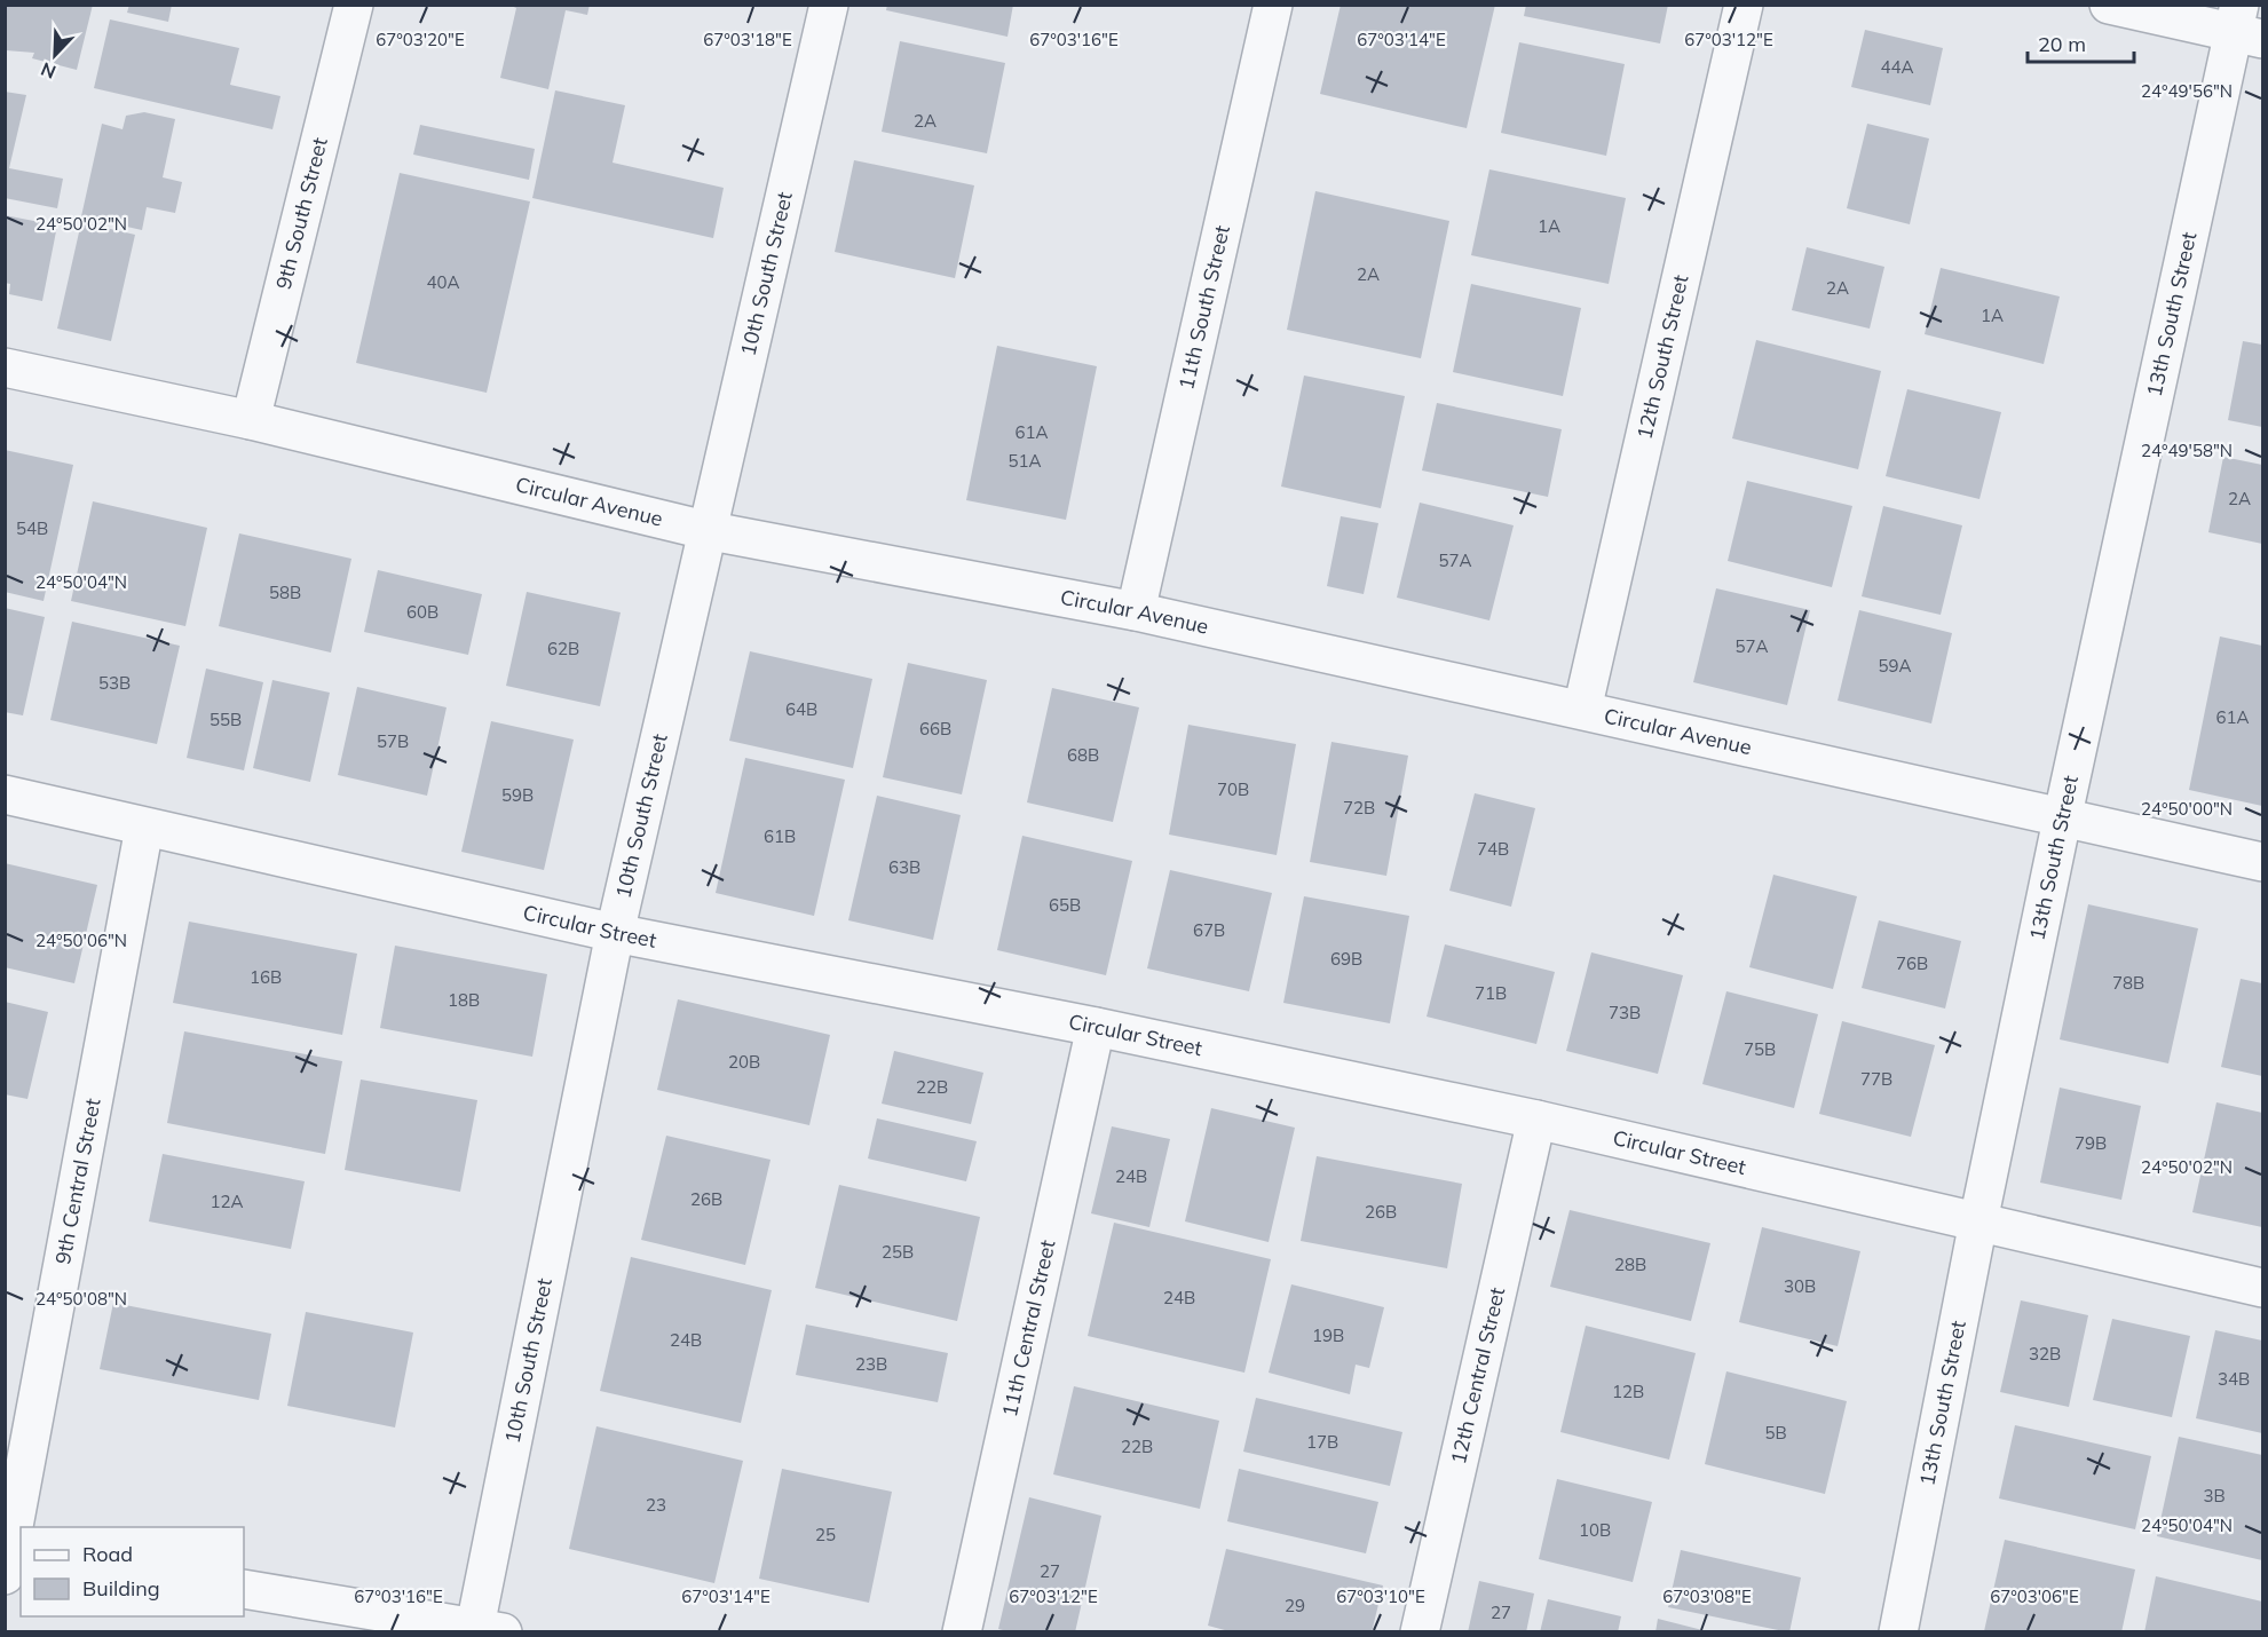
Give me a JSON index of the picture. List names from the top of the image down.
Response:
{
  "streets": {
    "street": [
      "9th South Street",
      "10th South Street",
      "11th South Street",
      "13th South Street",
      "12th South Street",
      "Circular Avenue",
      "Circular Street",
      "9th Central Street",
      "11th Central Street",
      "12th Central Street"
    ]
  },
  "crossings": [
    ["9th South Street", "Circular Avenue"],
    ["10th South Street", "Circular Avenue"],
    ["10th South Street", "Circular Street"],
    ["11th South Street", "Circular Avenue"],
    ["13th South Street", "Circular Avenue"],
    ["13th South Street", "Circular Street"],
    ["12th South Street", "Circular Avenue"],
    ["Circular Street", "9th Central Street"],
    ["Circular Street", "11th Central Street"],
    ["Circular Street", "12th Central Street"]
  ],
  "house_numbers": [
    "44A",
    "2A",
    "1A",
    "2A",
    "40A",
    "2A",
    "1A",
    "61A",
    "51A",
    "2A",
    "54B",
    "57A",
    "58B",
    "60B",
    "57A",
    "62B",
    "59A",
    "53B",
    "64B",
    "61A",
    "55B",
    "66B",
    "57B",
    "68B",
    "70B",
    "59B",
    "72B",
    "61B",
    "74B",
    "63B",
    "65B",
    "67B",
    "69B",
    "76B",
    "16B",
    "78B",
    "71B",
    "18B",
    "73B",
    "75B",
    "20B",
    "77B",
    "22B",
    "79B",
    "24B",
    "26B",
    "12A",
    "26B",
    "25B",
    "28B",
    "30B",
    "24B",
    "19B",
    "24B",
    "32B",
    "23B",
    "34B",
    "12B",
    "5B",
    "17B",
    "22B",
    "3B",
    "23",
    "10B",
    "25",
    "27",
    "29",
    "27"
  ],
  "legend": ["Road", "Building"],
  "scale_bar": "20 m",
  "north": "bottom left",
  "coordinates": [
    "67°03'20\"E",
    "67°03'16\"E",
    "67°03'14\"E",
    "67°03'12\"E",
    "67°03'18\"E",
    "24°49'56\"N",
    "24°50'02\"N",
    "24°49'58\"N",
    "24°50'04\"N",
    "24°50'00\"N",
    "24°50'06\"N",
    "24°50'08\"N",
    "67°03'10\"E",
    "67°03'08\"E",
    "67°03'06\"E"
  ]
}
